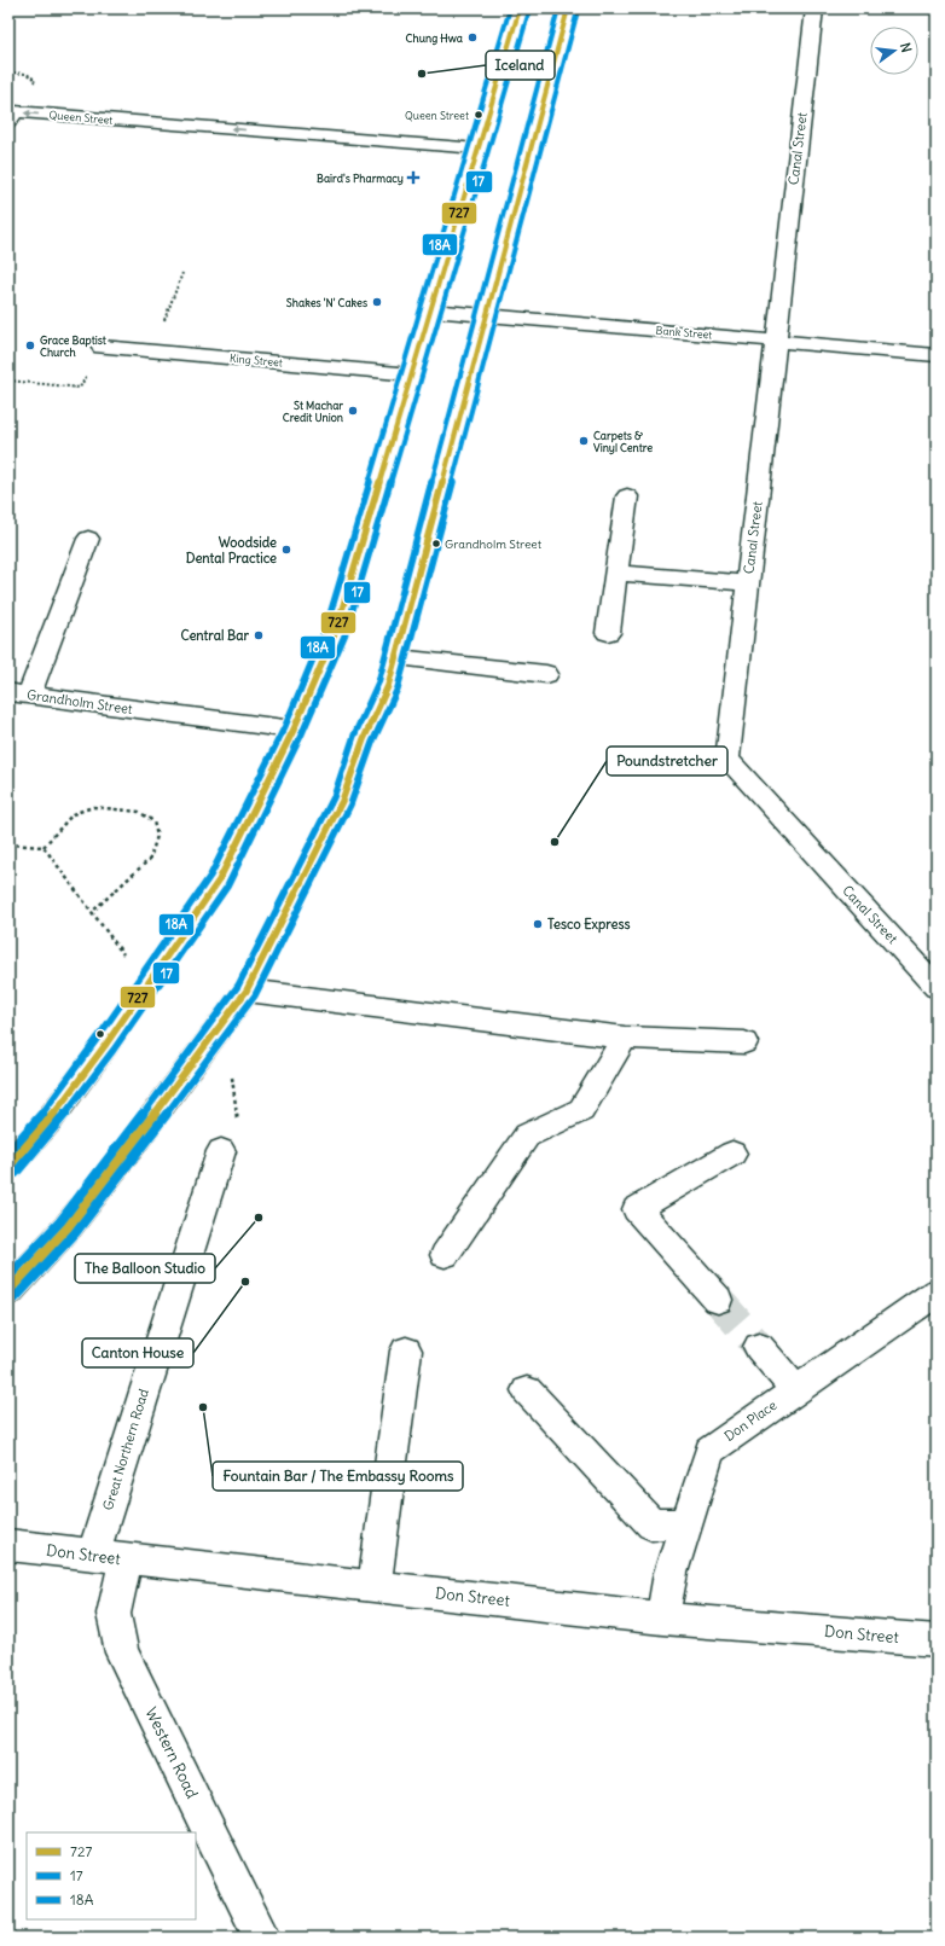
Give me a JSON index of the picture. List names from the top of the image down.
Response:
{
  "streets": {
    "street": [
      "Queen Street",
      "Canal Street",
      "Bank Street",
      "King Street",
      "Grandholm Street",
      "Don Place",
      "Great Northern Road",
      "Don Street",
      "Western Road"
    ]
  },
  "crossings": [
    ["Canal Street", "Bank Street"],
    ["Don Place", "Don Street"],
    ["Great Northern Road", "Don Street"],
    ["Don Street", "Western Road"]
  ],
  "one_way": ["Queen Street"],
  "places": {
    "other": [
      "Chung Hwa",
      "Iceland",
      "Queen Street",
      "Shakes 'N' Cakes",
      "Grace Baptist Church",
      "St Machar Credit Union",
      "Carpets & Vinyl Centre",
      "Grandholm Street",
      "Woodside Dental Practice",
      "Central Bar",
      "Poundstretcher",
      "Tesco Express",
      "The Balloon Studio",
      "Canton House",
      "Fountain Bar / The Embassy Rooms"
    ],
    "health": ["Baird's Pharmacy"]
  },
  "lines": ["transit line 727", "transit line 18A", "transit line 17"],
  "legend": ["727", "17", "18A"],
  "north": "right"
}
